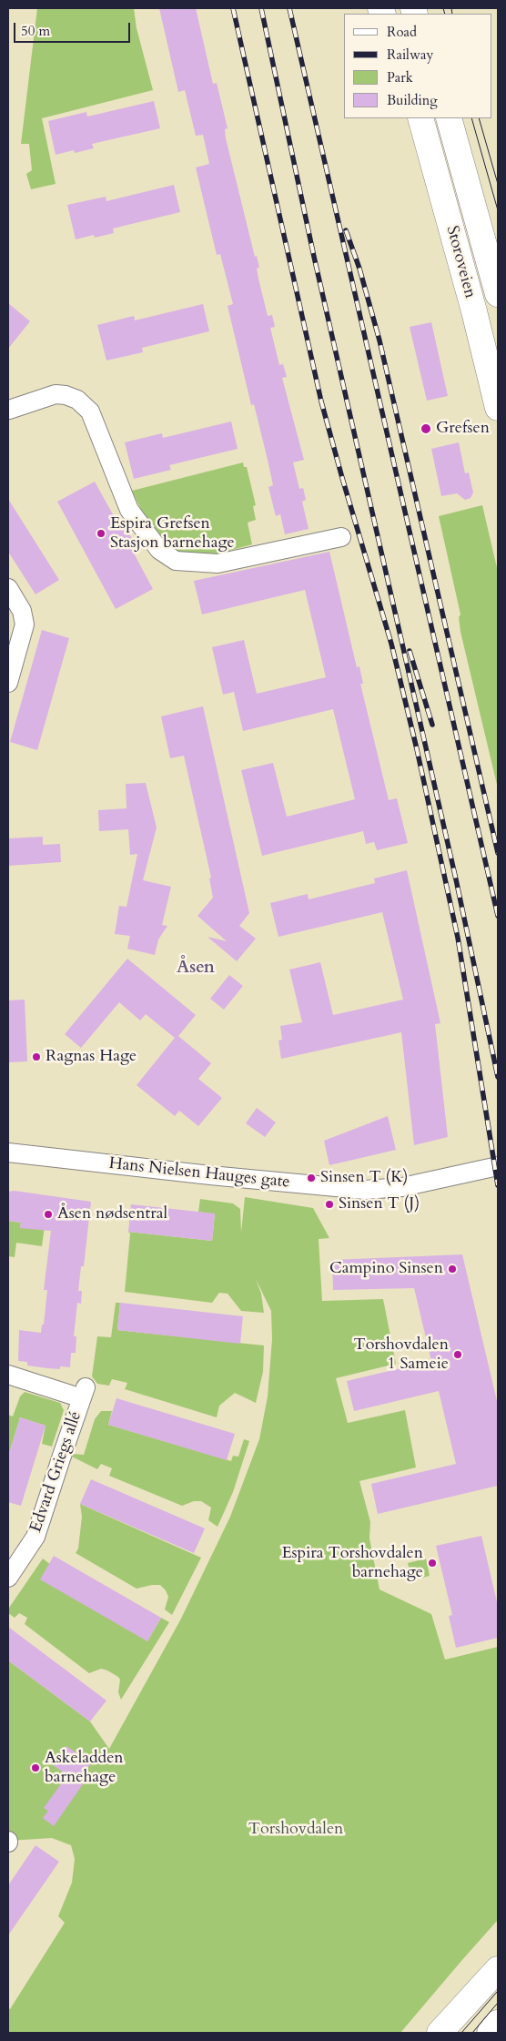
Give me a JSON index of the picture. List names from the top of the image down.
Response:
{
  "streets": {
    "highway": ["Storoveien"],
    "street": ["Hans Nielsen Hauges gate", "Edvard Griegs allé"]
  },
  "districts": ["Åsen"],
  "parks": ["Torshovdalen"],
  "places": [
    "Grefsen",
    "Espira Grefsen Stasjon barnehage",
    "Ragnas Hage",
    "Sinsen T (K)",
    "Sinsen T (J)",
    "Åsen nødsentral",
    "Campino Sinsen",
    "Torshovdalen 1 Sameie",
    "Espira Torshovdalen barnehage",
    "Askeladden barnehage"
  ],
  "legend": [
    "Road",
    "Railway",
    "Park",
    "Building"
  ],
  "scale_bar": "50 m"
}
